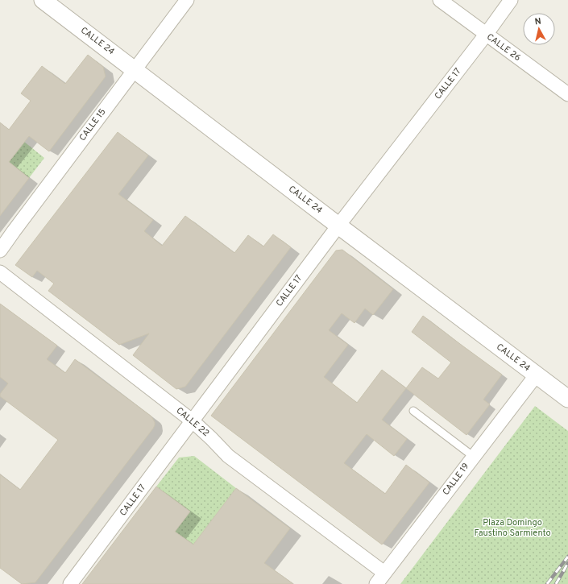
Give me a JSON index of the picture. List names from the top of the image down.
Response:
{
  "streets": {
    "street": [
      "CALLE 24",
      "CALLE 26",
      "CALLE 17",
      "CALLE 15",
      "CALLE 22",
      "CALLE 19"
    ]
  },
  "crossings": [
    ["CALLE 24", "CALLE 17"],
    ["CALLE 24", "CALLE 15"],
    ["CALLE 24", "CALLE 19"],
    ["CALLE 26", "CALLE 17"],
    ["CALLE 17", "CALLE 22"],
    ["CALLE 22", "CALLE 19"]
  ],
  "parks": ["Plaza Domingo Faustino Sarmiento"],
  "north": "top"
}
